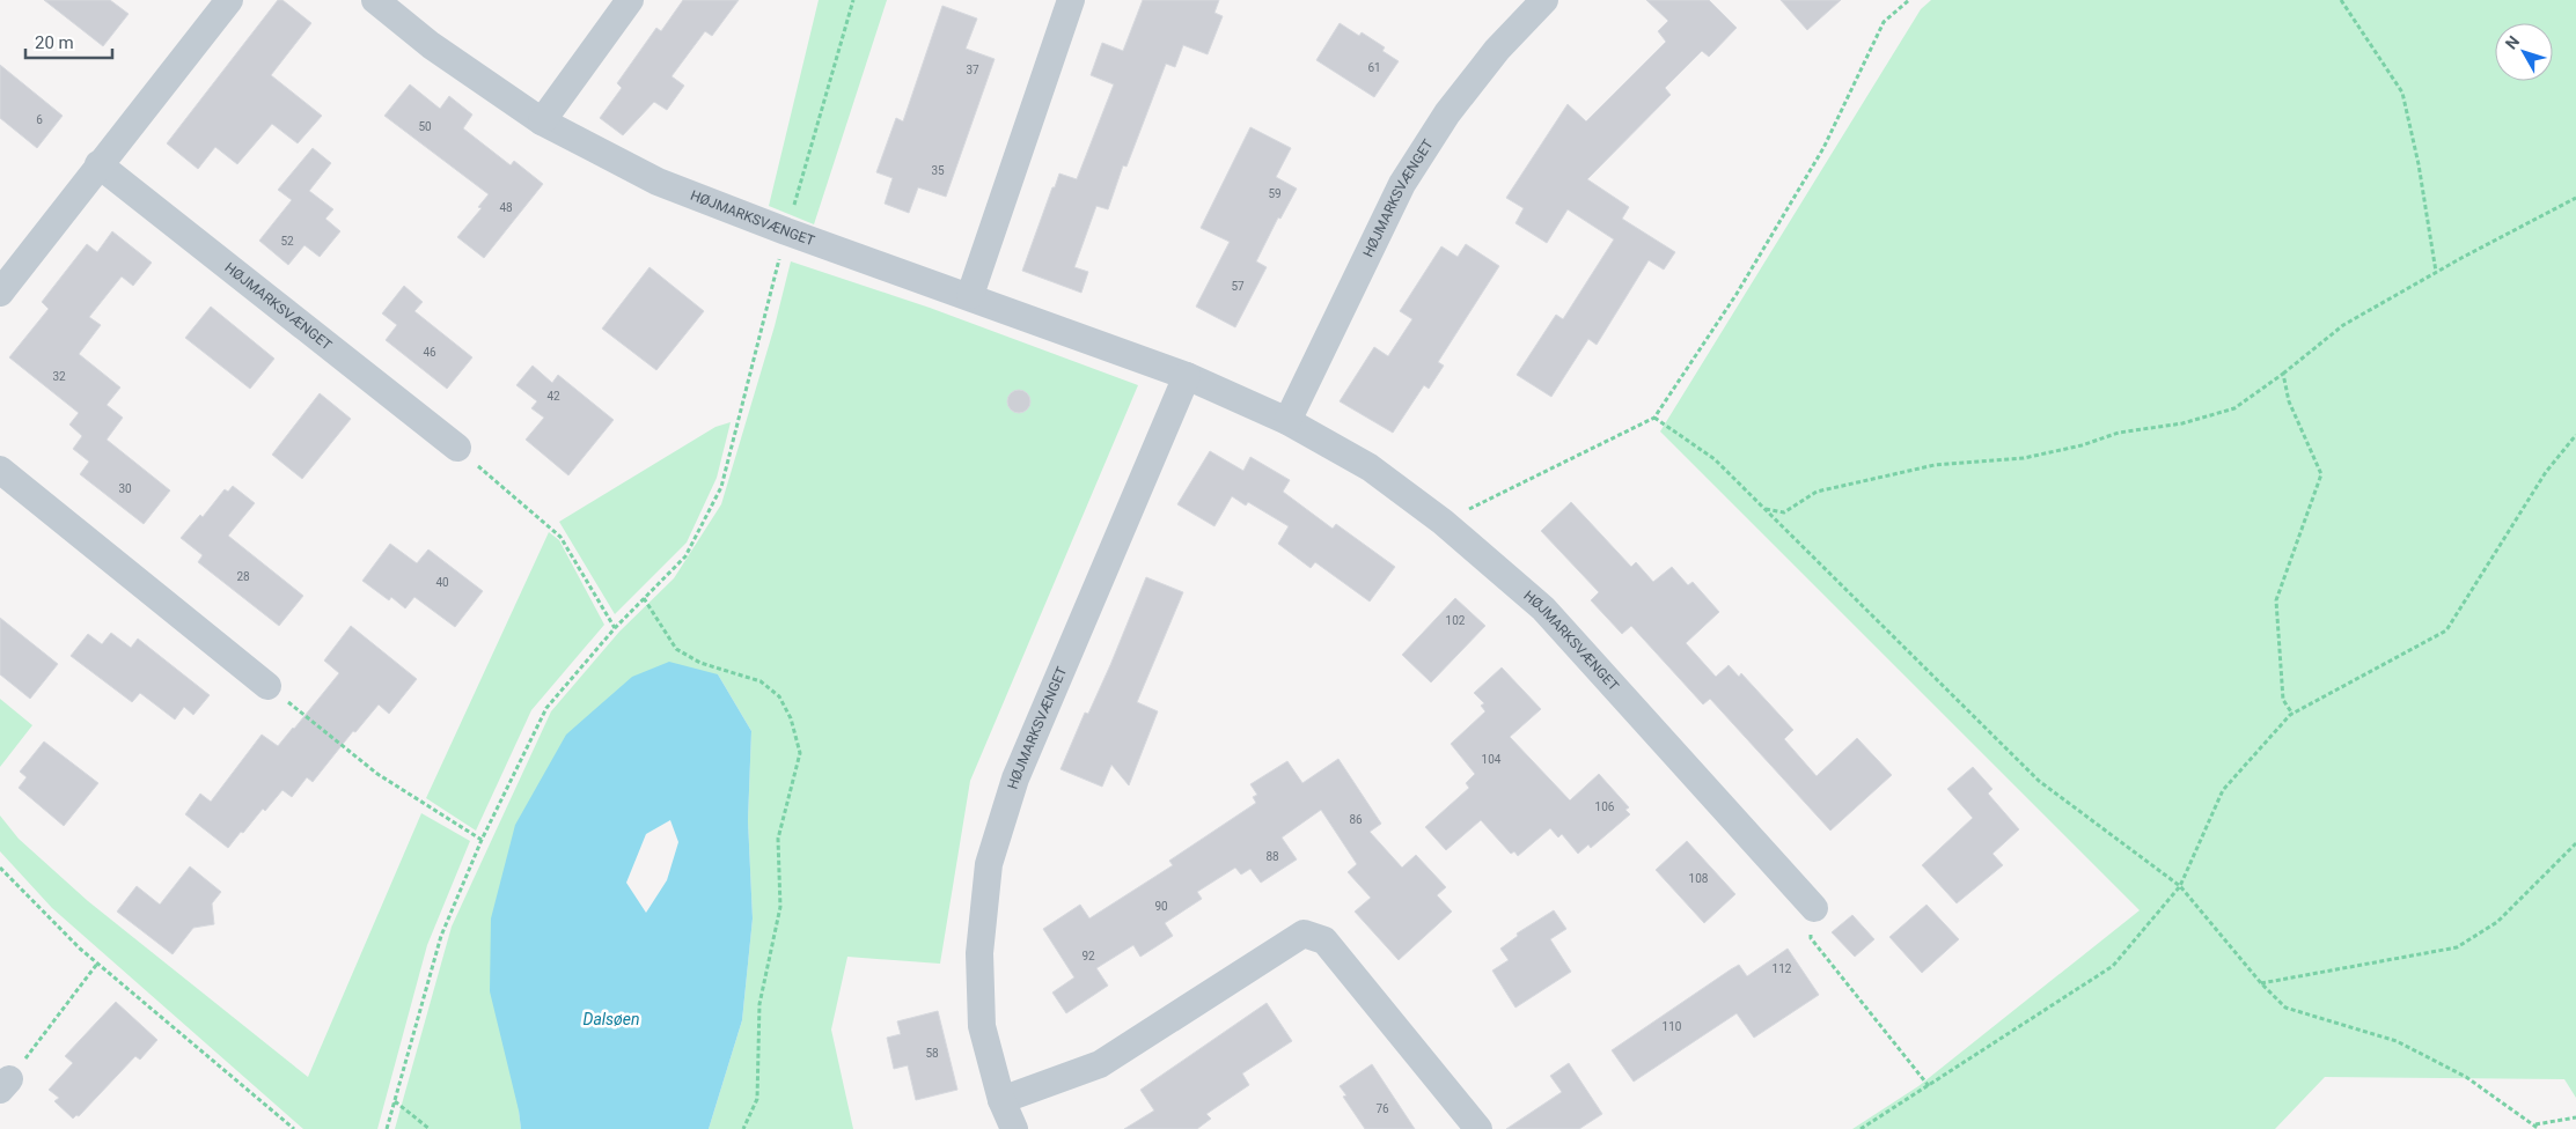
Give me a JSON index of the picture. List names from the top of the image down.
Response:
{
  "streets": {
    "street": ["HØJMARKSVÆNGET"]
  },
  "water": ["Dalsøen"],
  "house_numbers": [
    "61",
    "37",
    "6",
    "50",
    "35",
    "59",
    "48",
    "52",
    "57",
    "46",
    "32",
    "42",
    "30",
    "28",
    "40",
    "102",
    "104",
    "106",
    "86",
    "88",
    "108",
    "90",
    "92",
    "112",
    "110",
    "58",
    "76"
  ],
  "scale_bar": "20 m",
  "north": "top left"
}
